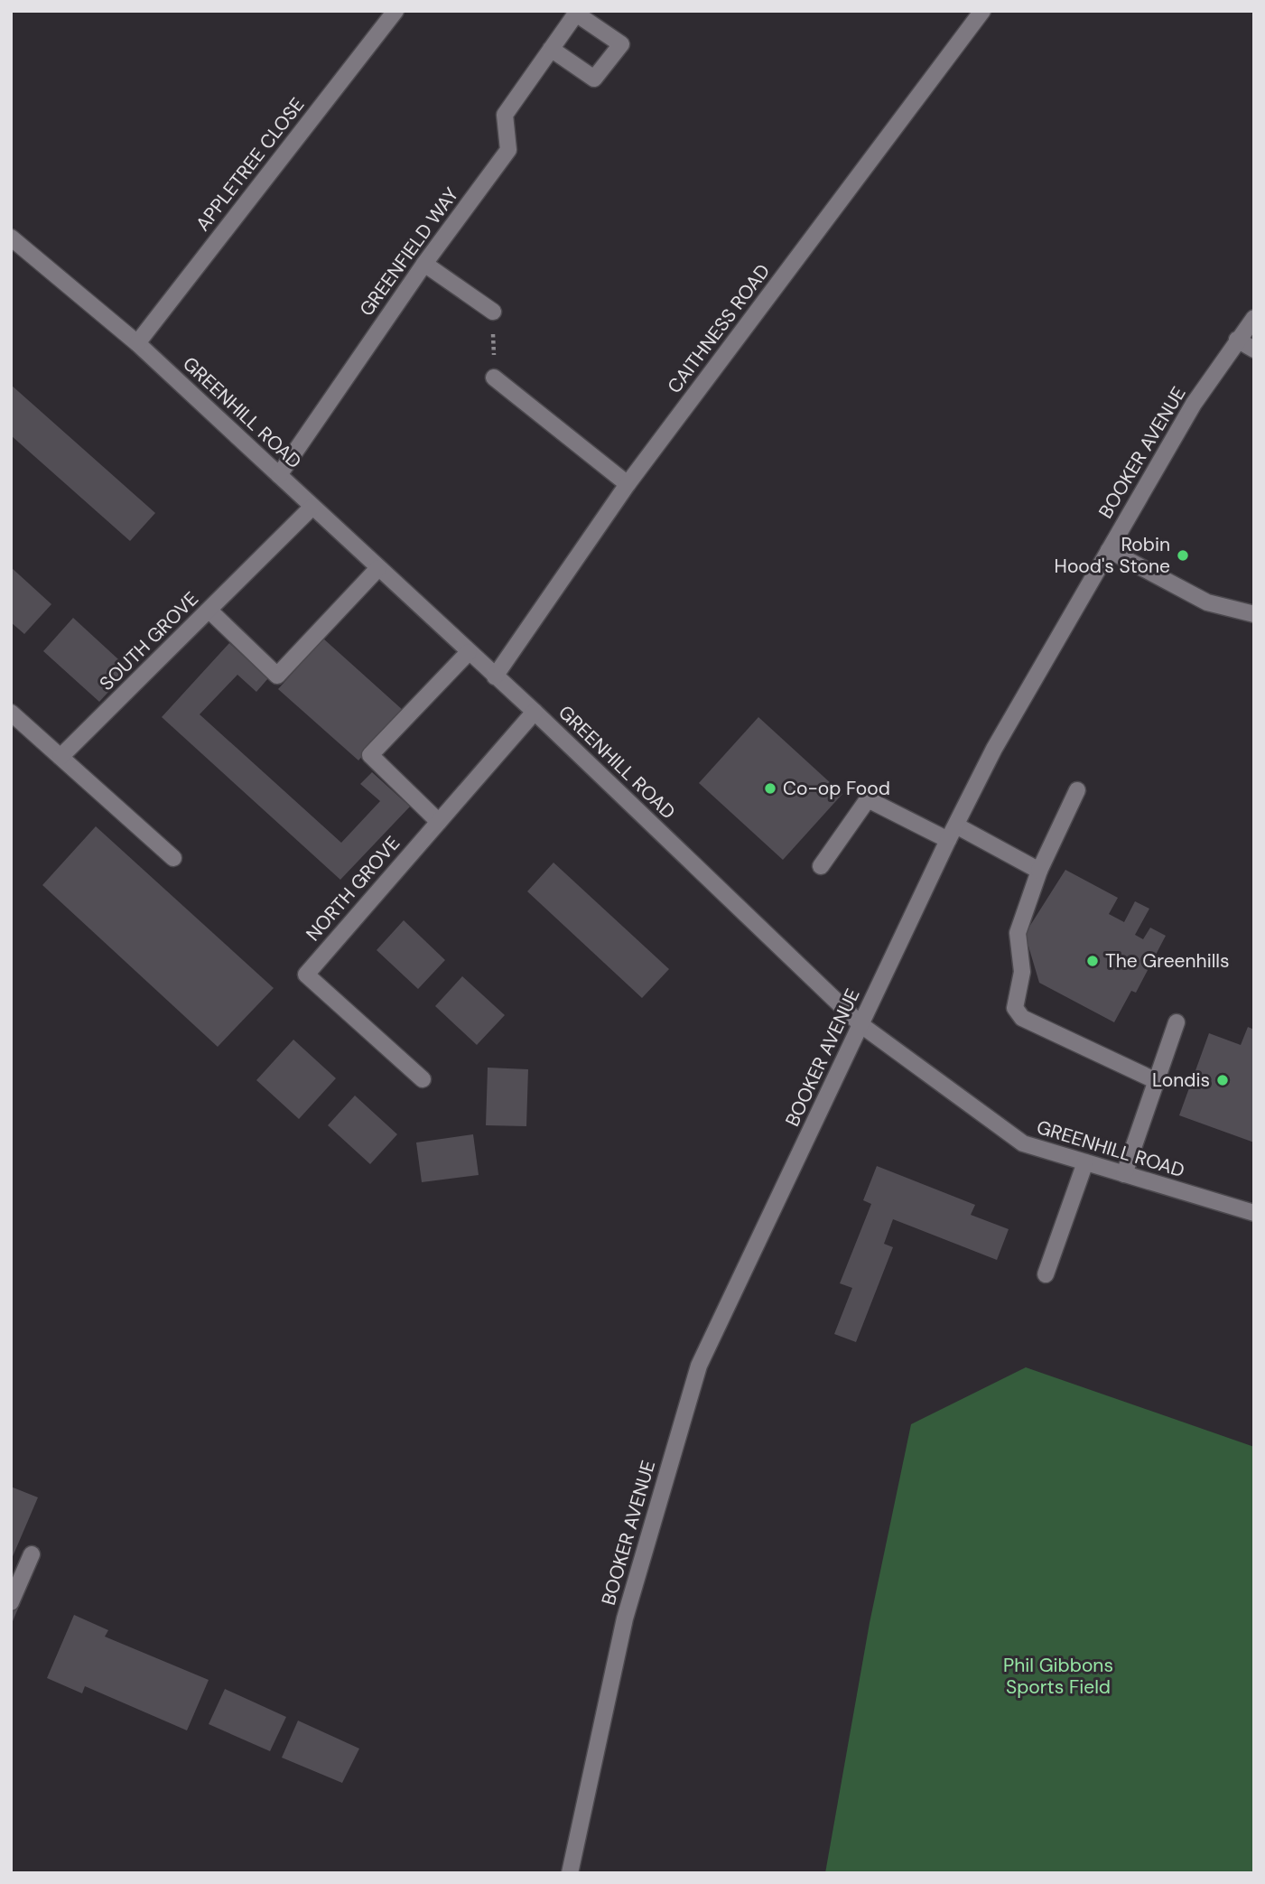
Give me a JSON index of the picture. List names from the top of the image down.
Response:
{
  "streets": {
    "street": [
      "APPLETREE CLOSE",
      "GREENFIELD WAY",
      "CAITHNESS ROAD",
      "GREENHILL ROAD",
      "BOOKER AVENUE",
      "SOUTH GROVE",
      "NORTH GROVE"
    ]
  },
  "crossings": [
    ["APPLETREE CLOSE", "GREENHILL ROAD"],
    ["GREENFIELD WAY", "GREENHILL ROAD"],
    ["CAITHNESS ROAD", "GREENHILL ROAD"],
    ["GREENHILL ROAD", "BOOKER AVENUE"],
    ["GREENHILL ROAD", "SOUTH GROVE"],
    ["GREENHILL ROAD", "NORTH GROVE"]
  ],
  "parks": ["Phil Gibbons Sports Field"],
  "places": [
    "Robin Hood's Stone",
    "Co-op Food",
    "The Greenhills",
    "Londis"
  ]
}
